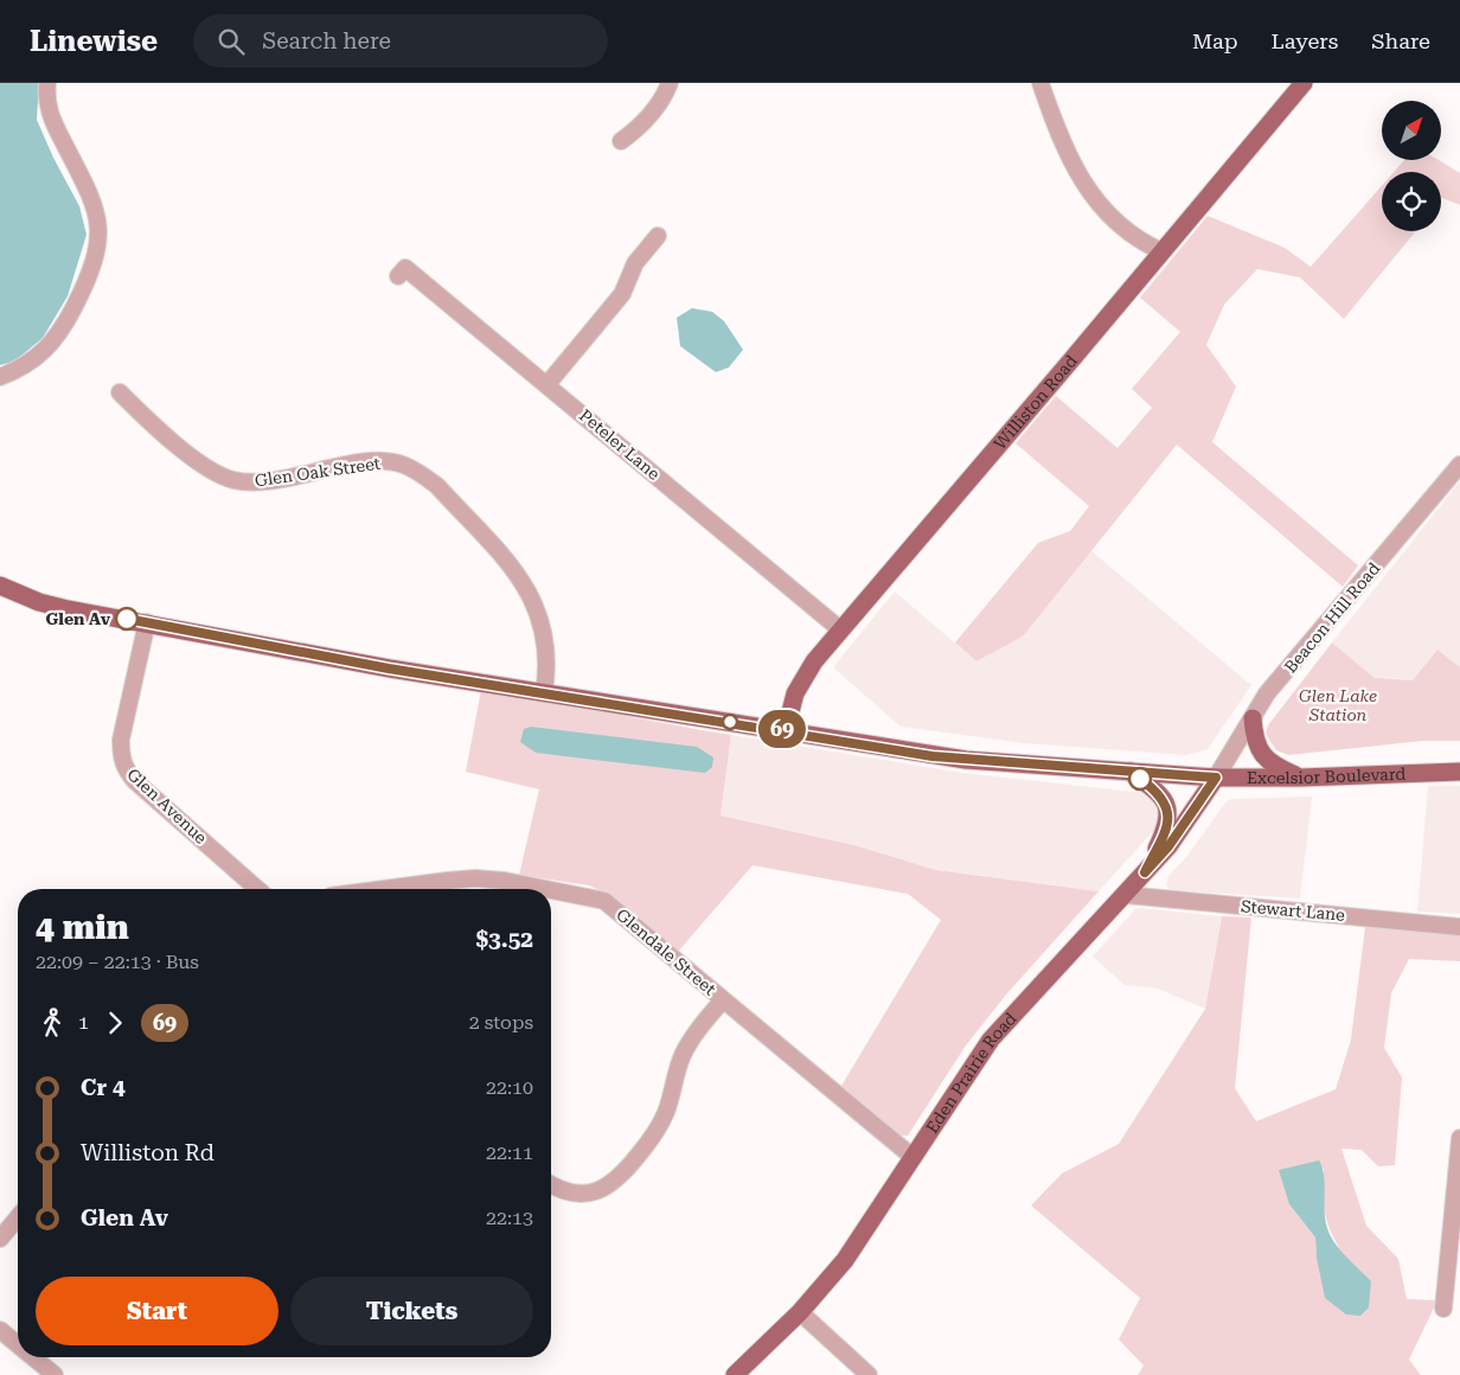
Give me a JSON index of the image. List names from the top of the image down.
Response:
{
  "streets": {
    "main road": ["Williston Road", "Excelsior Boulevard", "Eden Prairie Road"],
    "street": [
      "Peteler Lane",
      "Glen Oak Street",
      "Beacon Hill Road",
      "Glen Avenue",
      "Stewart Lane",
      "Glendale Street"
    ]
  },
  "crossings": [
    ["Williston Road", "Peteler Lane"],
    ["Williston Road", "Excelsior Boulevard"],
    ["Glen Oak Street", "Excelsior Boulevard"],
    ["Beacon Hill Road", "Excelsior Boulevard"],
    ["Beacon Hill Road", "Eden Prairie Road"],
    ["Excelsior Boulevard", "Glen Avenue"],
    ["Excelsior Boulevard", "Eden Prairie Road"],
    ["Stewart Lane", "Eden Prairie Road"],
    ["Glendale Street", "Eden Prairie Road"]
  ],
  "parks": ["Glen Lake Station"],
  "places": ["Glen Av"],
  "lines": ["bus line 69"],
  "north": "top right",
  "page": {
    "header": "Linewise",
    "search": "Search here",
    "nav": ["Map", "Layers", "Share"],
    "on_map": "69",
    "heading": ["4 min", "22:09 – 22:13 · Bus", "$3.52"],
    "legs": ["1", "69", "2 stops"],
    "list": [
      {
        "name": "Cr 4",
        "value": "22:10"
      },
      {
        "name": "Williston Rd",
        "value": "22:11"
      },
      {
        "name": "Glen Av",
        "value": "22:13"
      }
    ],
    "buttons": ["Start", "Tickets"]
  }
}
